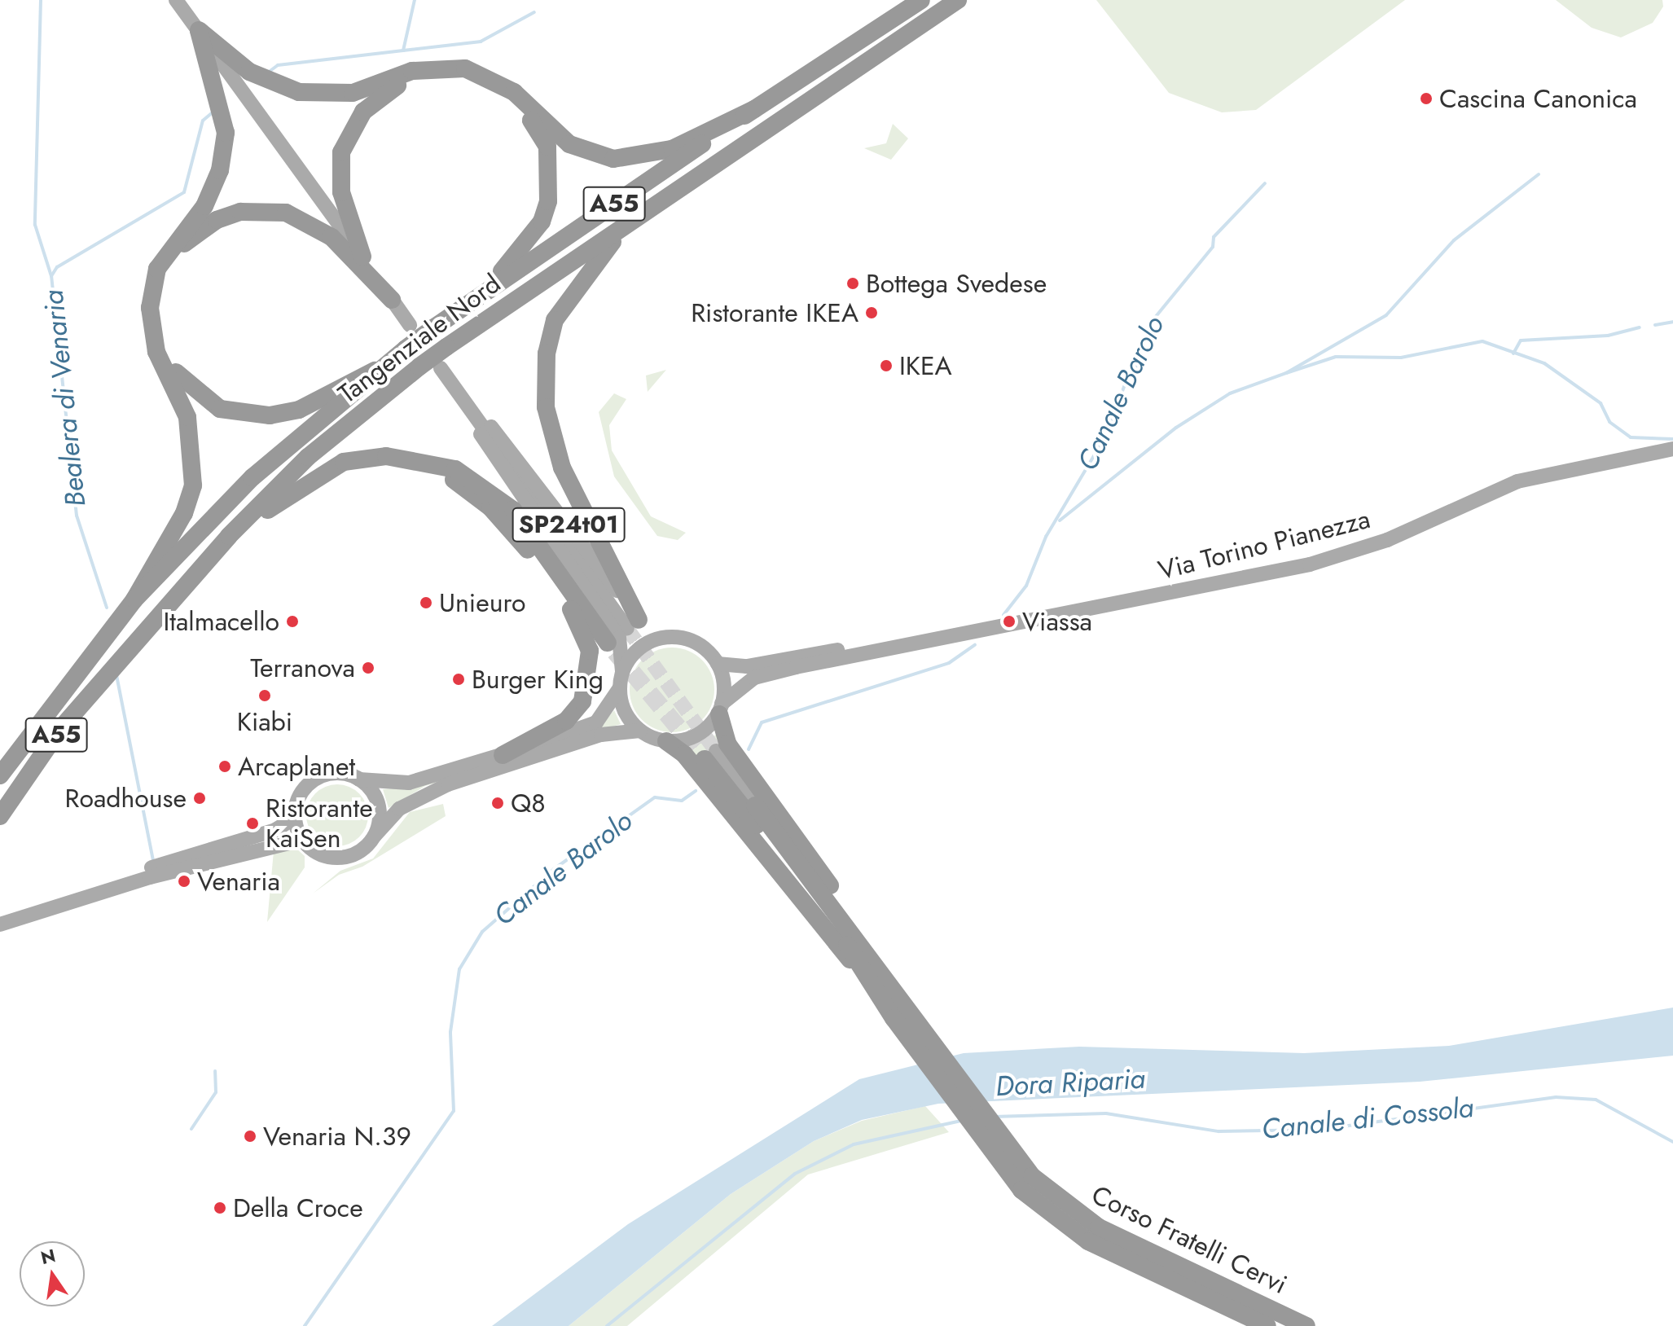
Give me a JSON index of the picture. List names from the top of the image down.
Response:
{
  "streets": {
    "highway": ["A55", "Tangenziale Nord", "Corso Fratelli Cervi"],
    "main road": ["SP24t01", "Via Torino Pianezza"]
  },
  "crossings": [
    ["SP24t01", "Via Torino Pianezza"]
  ],
  "water": [
    "Canale Barolo",
    "Bealera di Venaria",
    "Dora Riparia",
    "Canale di Cossola"
  ],
  "places": [
    "Cascina Canonica",
    "Bottega Svedese",
    "Ristorante IKEA",
    "IKEA",
    "Unieuro",
    "Italmacello",
    "Viassa",
    "Terranova",
    "Burger King",
    "Kiabi",
    "Arcaplanet",
    "Roadhouse",
    "Q8",
    "Ristorante KaiSen",
    "Venaria",
    "Venaria N.39",
    "Della Croce"
  ],
  "north": "top"
}
